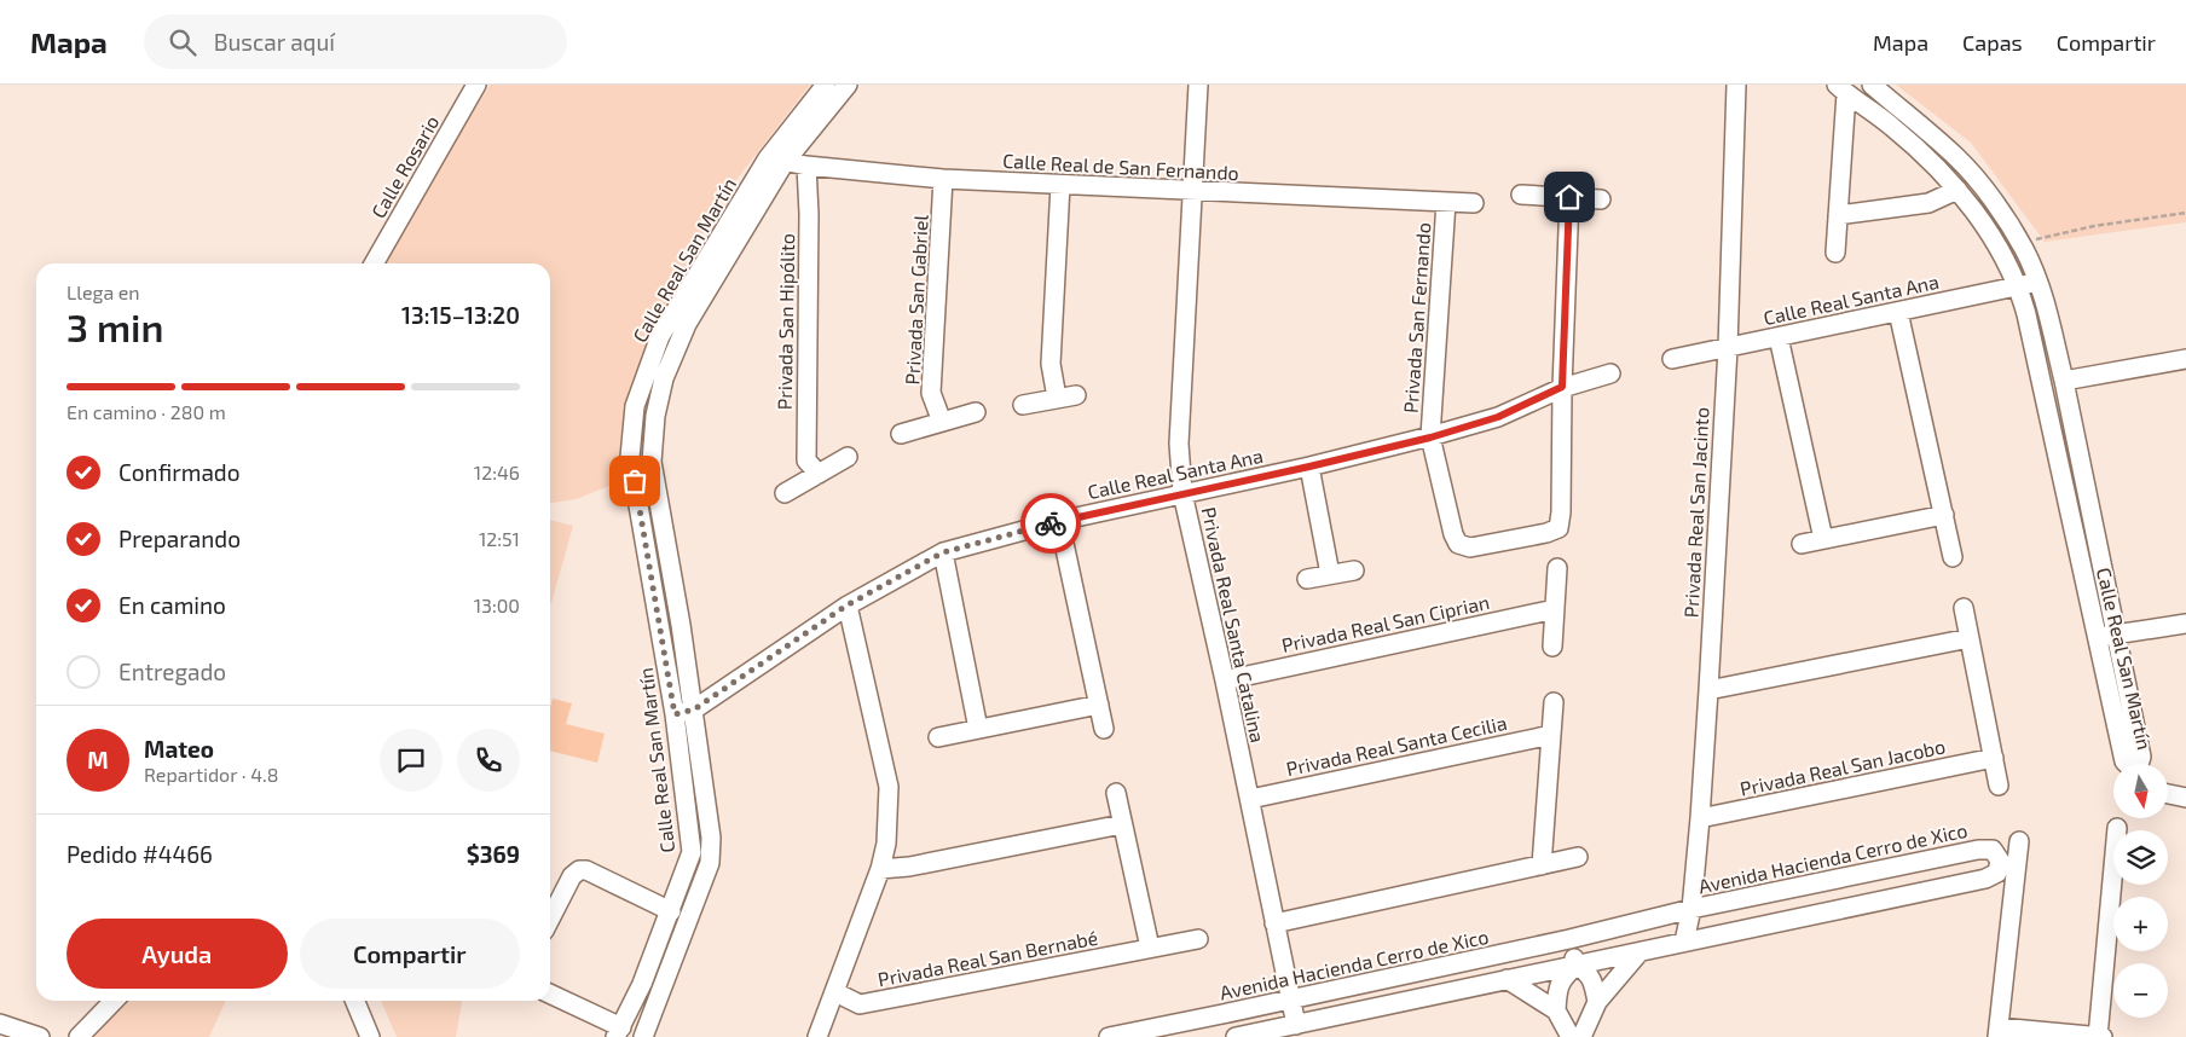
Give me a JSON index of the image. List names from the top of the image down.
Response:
{
  "streets": {
    "street": [
      "Calle Rosario",
      "Calle Real de San Fernando",
      "Calle Real San Martín",
      "Privada San Gabriel",
      "Calle Real Santa Ana",
      "Privada San Fernando",
      "Privada San Hipólito",
      "Privada Real San Jacinto",
      "Privada Real San Ciprian",
      "Privada Real Santa Catalina",
      "Privada Real Santa Cecilia",
      "Privada Real San Jacobo",
      "Avenida Hacienda Cerro de Xico",
      "Privada Real San Bernabé"
    ]
  },
  "crossings": [
    ["Calle Real de San Fernando", "Calle Real San Martín"],
    ["Calle Real de San Fernando", "Privada San Gabriel"],
    ["Calle Real de San Fernando", "Privada San Fernando"],
    ["Calle Real de San Fernando", "Privada San Hipólito"],
    ["Calle Real de San Fernando", "Privada Real Santa Catalina"],
    ["Calle Real San Martín", "Calle Real Santa Ana"],
    ["Calle Real Santa Ana", "Privada San Fernando"],
    ["Calle Real Santa Ana", "Privada Real San Jacinto"],
    ["Calle Real Santa Ana", "Privada Real Santa Catalina"],
    ["Privada Real San Jacinto", "Privada Real San Jacobo"],
    ["Privada Real San Jacinto", "Avenida Hacienda Cerro de Xico"],
    ["Privada Real San Ciprian", "Privada Real Santa Catalina"],
    ["Privada Real Santa Catalina", "Privada Real Santa Cecilia"],
    ["Privada Real Santa Catalina", "Avenida Hacienda Cerro de Xico"]
  ],
  "north": "bottom",
  "page": {
    "header": "Mapa",
    "search": "Buscar aquí",
    "nav": ["Mapa", "Capas", "Compartir"],
    "heading": ["3 min", "Llega en", "13:15–13:20"],
    "panel": [
      "Mateo",
      "Repartidor · 4.8",
      "Pedido #4466",
      "$369"
    ],
    "bar": "En camino · 280 m",
    "list": [
      ["Confirmado", "12:46"],
      ["Preparando", "12:51"],
      ["En camino", "13:00"],
      "Entregado"
    ],
    "round": "M",
    "map_buttons": ["+", "−"],
    "buttons": ["Ayuda", "Compartir"]
  }
}
